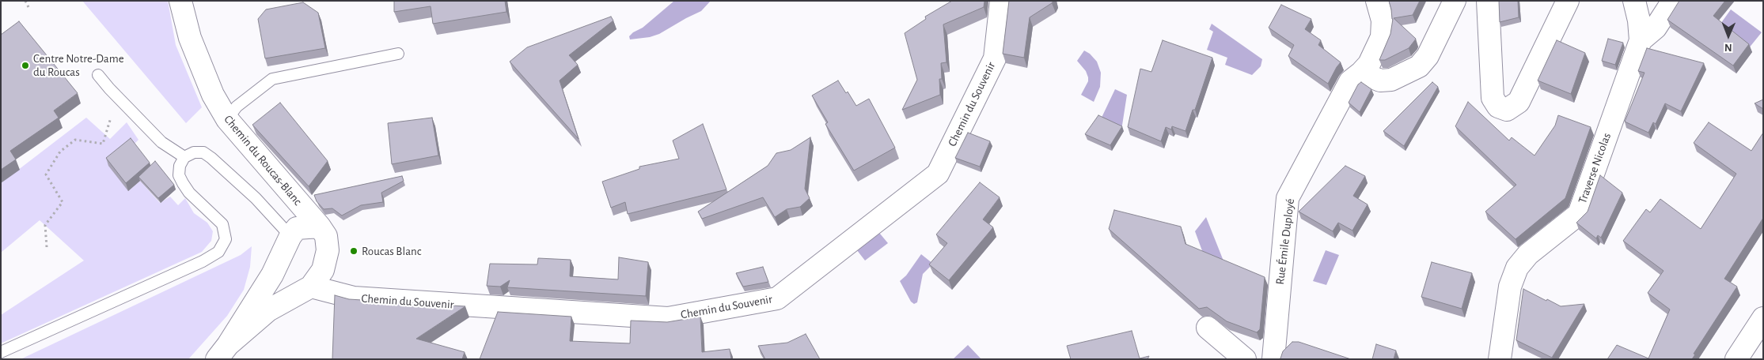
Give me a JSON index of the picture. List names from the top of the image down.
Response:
{
  "streets": {
    "street": [
      "Chemin du Souvenir",
      "Chemin du Roucas-Blanc",
      "Traverse Nicolas",
      "Rue Émile Duployé"
    ]
  },
  "crossings": [
    ["Chemin du Souvenir", "Chemin du Roucas-Blanc"]
  ],
  "places": ["Centre Notre-Dame du Roucas", "Roucas Blanc"],
  "north": "bottom"
}
